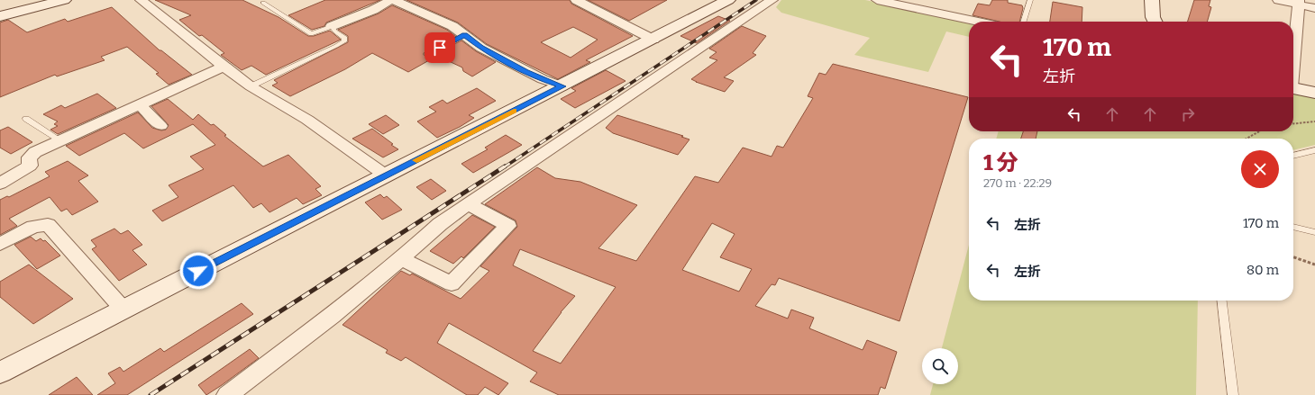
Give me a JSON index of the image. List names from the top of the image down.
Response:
{
  "page": {
    "turn": ["170 m", "左折"],
    "heading": ["1 分", "270 m · 22:29"],
    "list": [
      {
        "name": "左折",
        "value": "170 m"
      },
      {
        "name": "左折",
        "value": "80 m"
      }
    ]
  }
}
